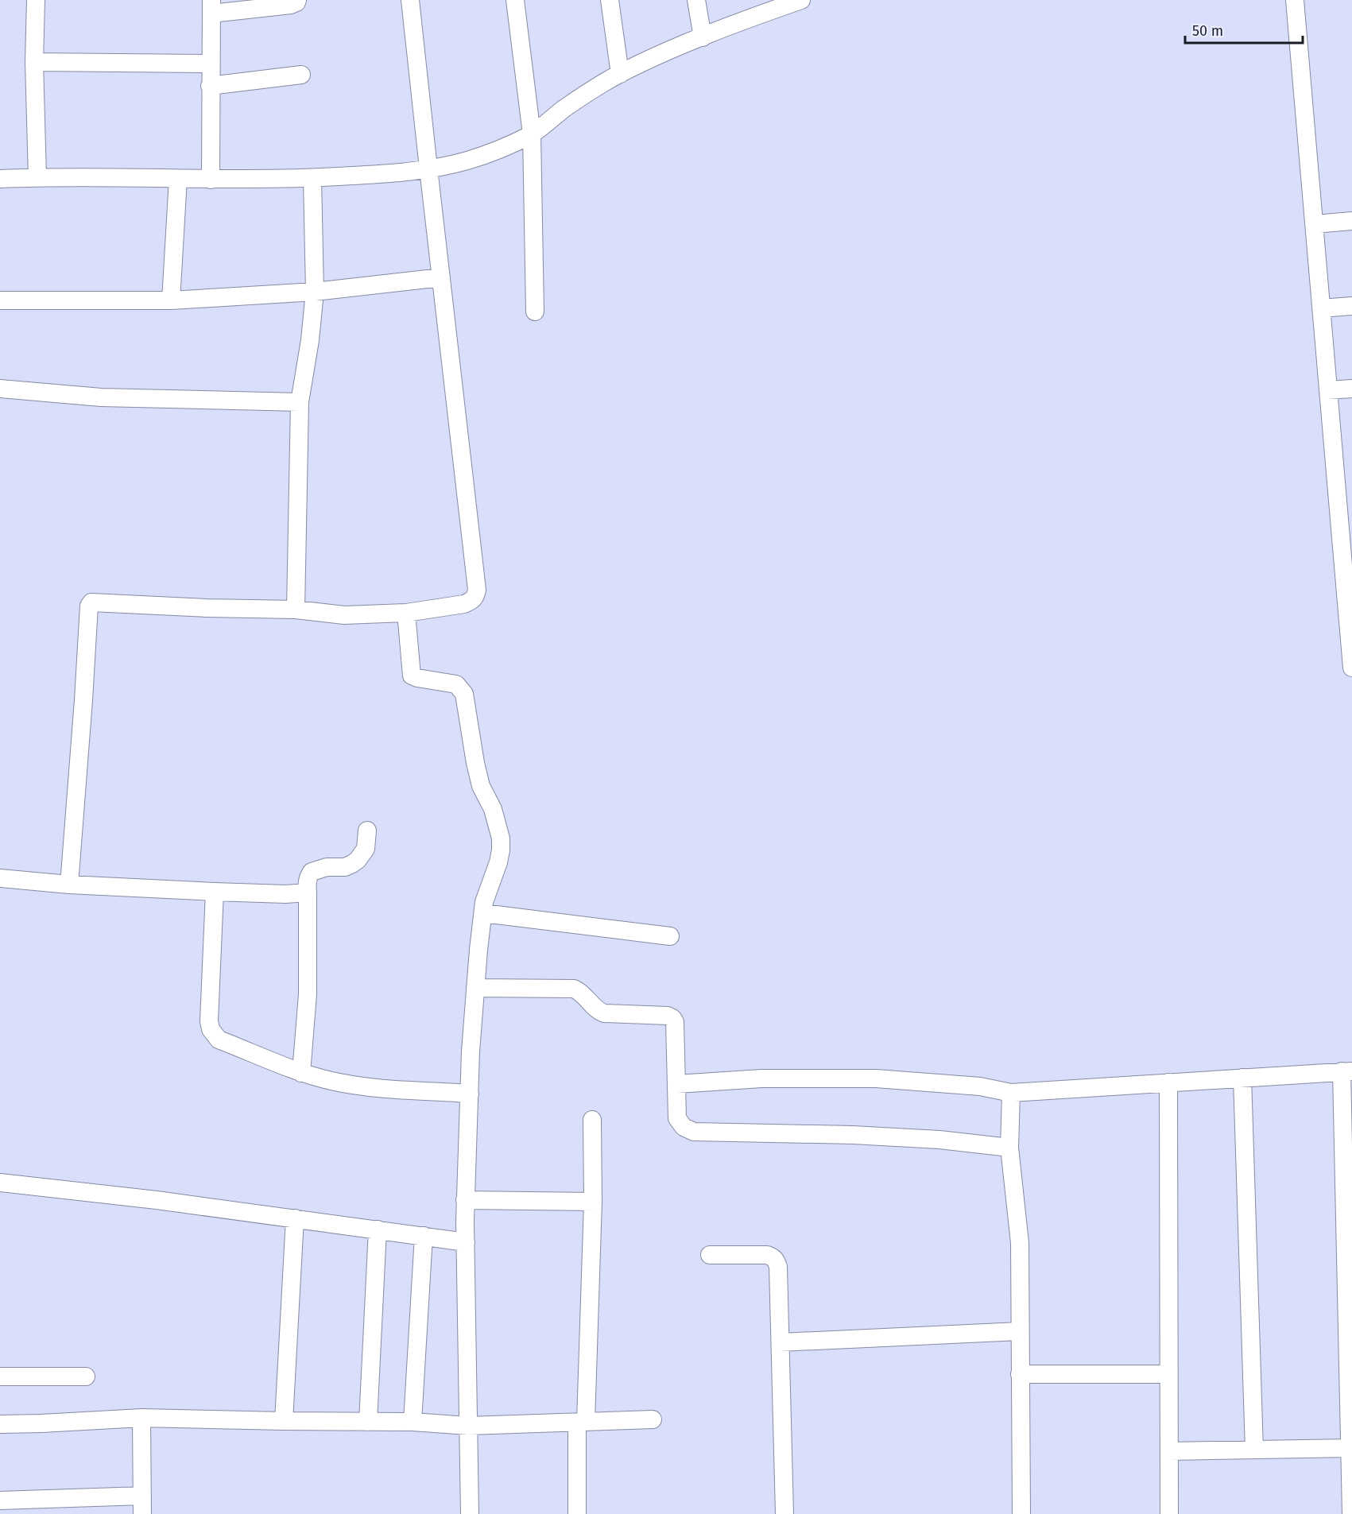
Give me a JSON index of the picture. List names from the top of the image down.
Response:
{
  "scale_bar": "50 m"
}
